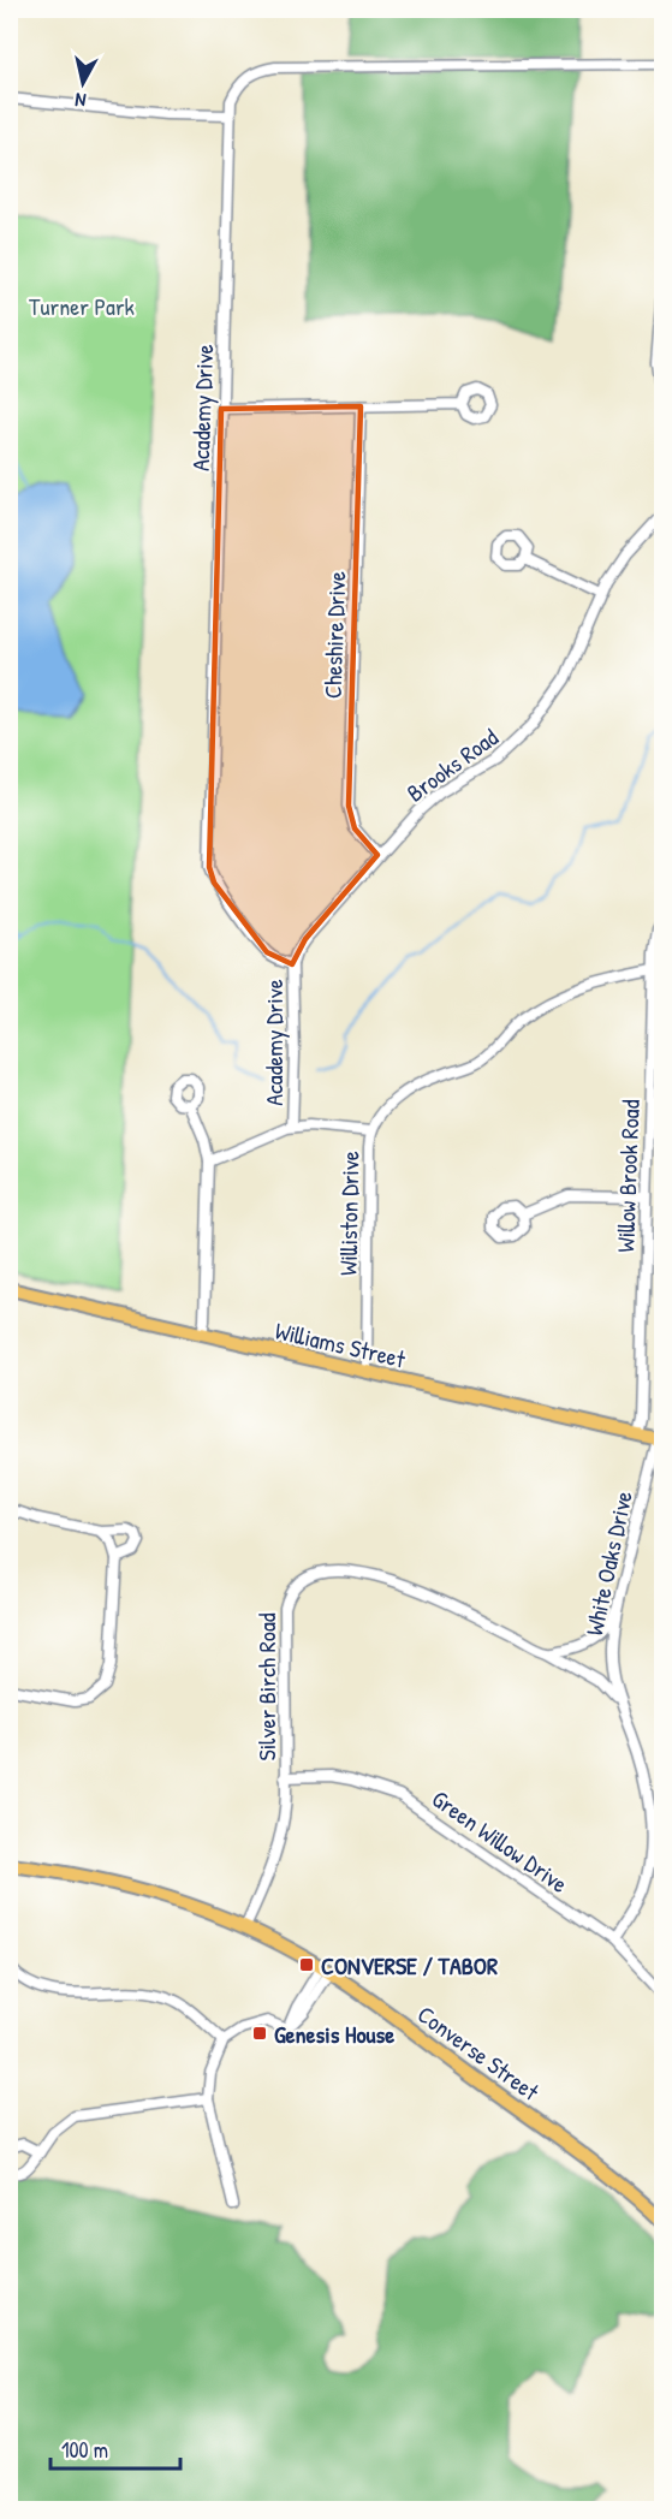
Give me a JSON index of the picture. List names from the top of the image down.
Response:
{
  "streets": {
    "main road": ["Williams Street", "Converse Street"],
    "street": [
      "Academy Drive",
      "Cheshire Drive",
      "Brooks Road",
      "Willow Brook Road",
      "Williston Drive",
      "White Oaks Drive",
      "Silver Birch Road",
      "Green Willow Drive"
    ]
  },
  "crossings": [
    ["Academy Drive", "Brooks Road"],
    ["Cheshire Drive", "Brooks Road"],
    ["Willow Brook Road", "Williston Drive"],
    ["Willow Brook Road", "Williams Street"],
    ["Williston Drive", "Williams Street"],
    ["Williams Street", "White Oaks Drive"],
    ["White Oaks Drive", "Silver Birch Road"],
    ["White Oaks Drive", "Green Willow Drive"],
    ["Silver Birch Road", "Green Willow Drive"],
    ["Silver Birch Road", "Converse Street"]
  ],
  "parks": ["Turner Park"],
  "places": {
    "transit": ["CONVERSE / TABOR", "Genesis House"]
  },
  "scale_bar": "100 m",
  "north": "bottom"
}
